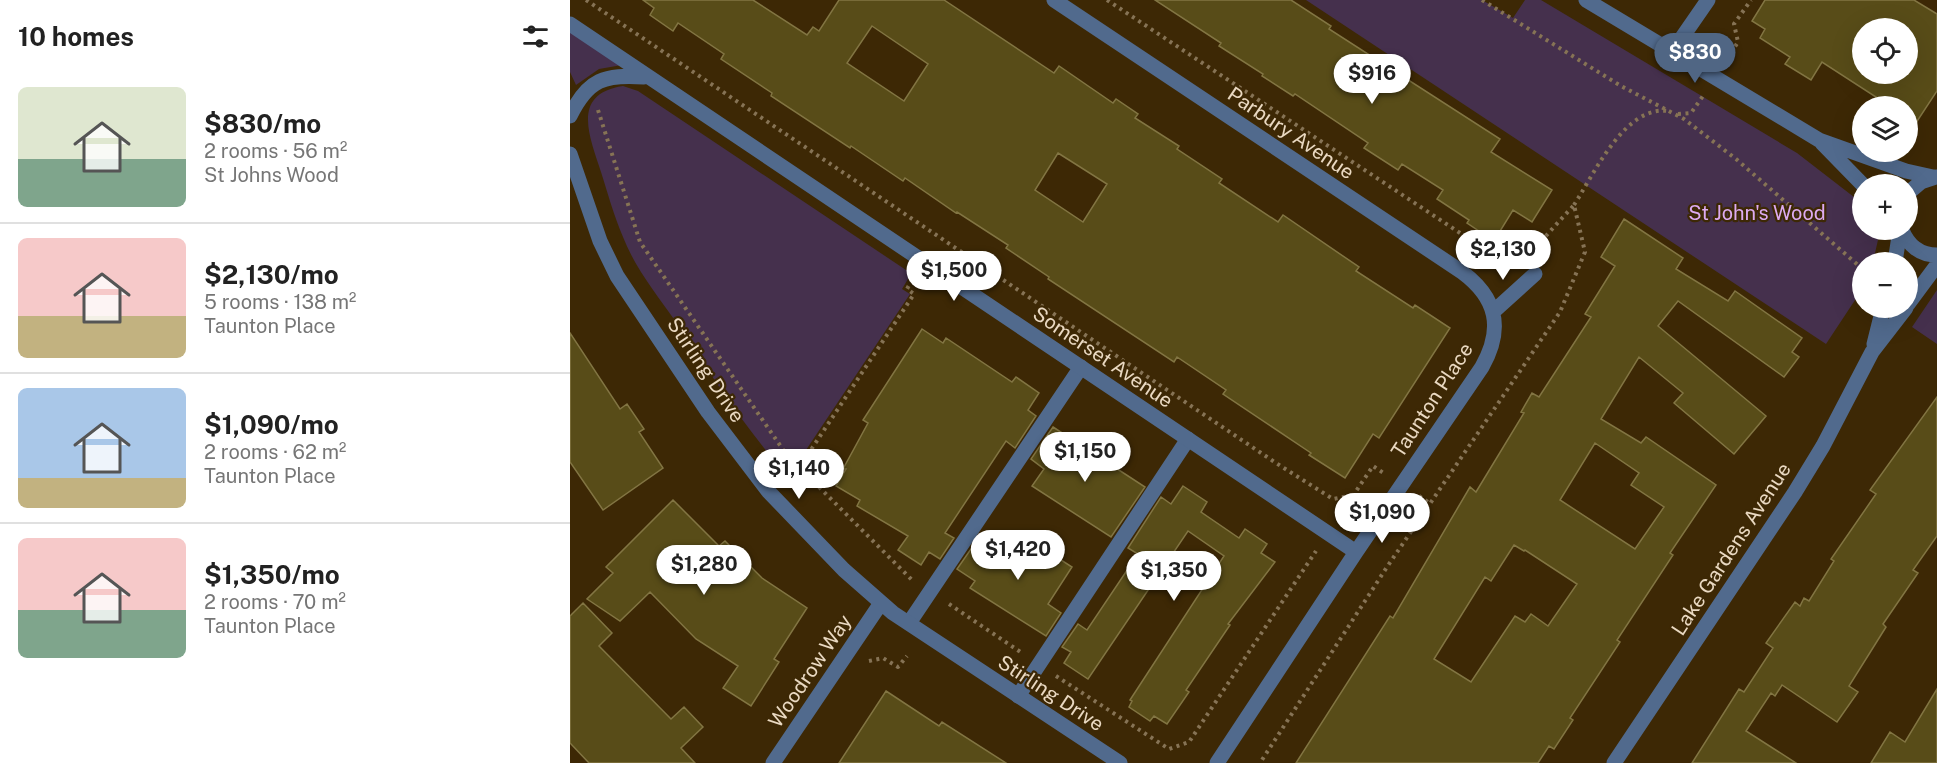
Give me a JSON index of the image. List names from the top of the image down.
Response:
{
  "streets": {
    "street": [
      "Parbury Avenue",
      "Somerset Avenue",
      "Stirling Drive",
      "Taunton Place",
      "Lake Gardens Avenue",
      "Woodrow Way"
    ]
  },
  "crossings": [
    ["Parbury Avenue", "Taunton Place"],
    ["Somerset Avenue", "Taunton Place"],
    ["Stirling Drive", "Woodrow Way"]
  ],
  "parks": ["St John's Wood"],
  "page": {
    "heading": "10 homes",
    "map_buttons": ["+", "−"],
    "price": [
      "$830",
      "$916",
      "$2,130",
      "$1,500",
      "$1,150",
      "$1,140",
      "$1,090",
      "$1,420",
      "$1,280",
      "$1,350"
    ],
    "list": [
      {
        "name": "$830/mo",
        "note": "2 rooms · 56 m² · St Johns Wood"
      },
      {
        "name": "$2,130/mo",
        "note": "5 rooms · 138 m² · Taunton Place"
      },
      {
        "name": "$1,090/mo",
        "note": "2 rooms · 62 m² · Taunton Place"
      },
      {
        "name": "$1,350/mo",
        "note": "2 rooms · 70 m² · Taunton Place"
      }
    ]
  }
}
